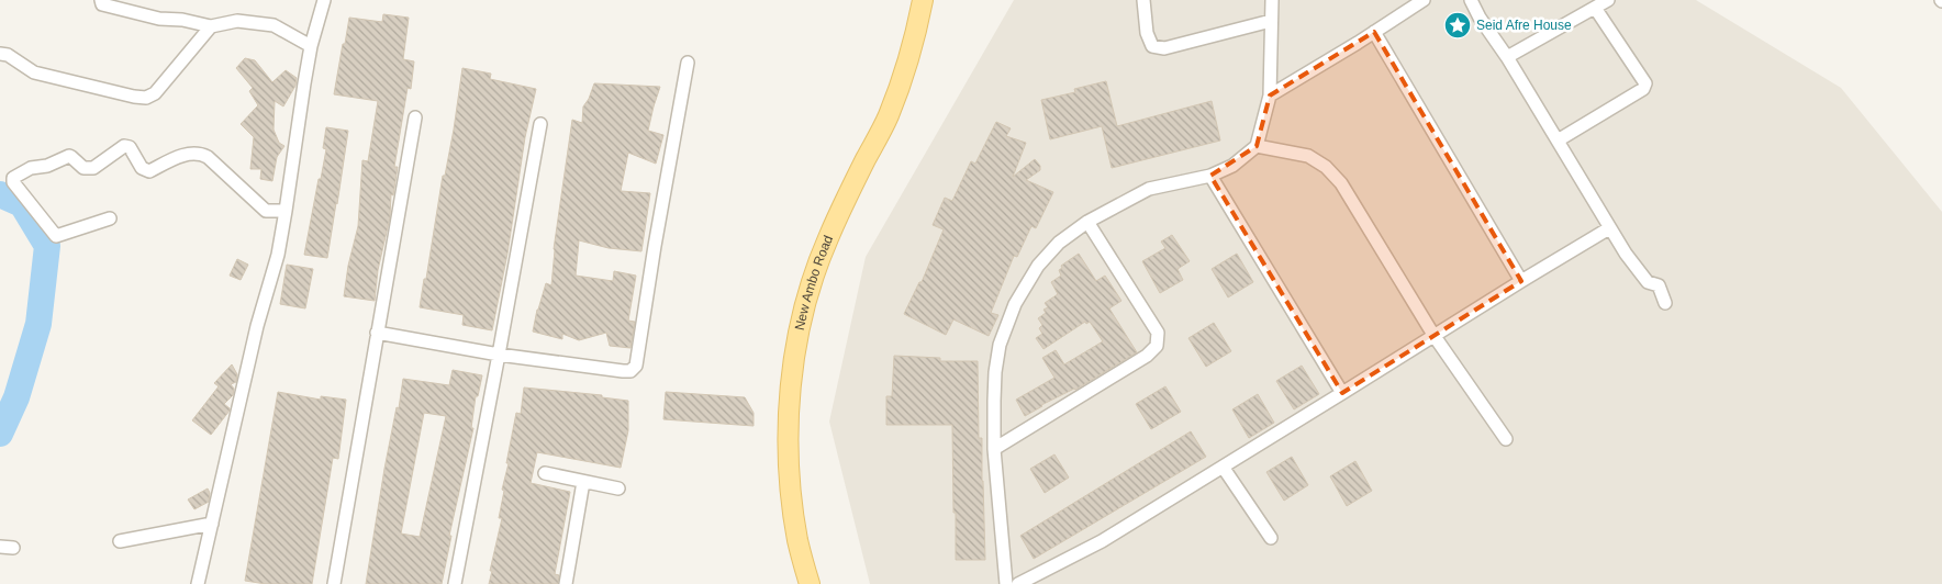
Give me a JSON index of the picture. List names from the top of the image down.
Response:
{
  "streets": {
    "main road": ["New Ambo Road"]
  },
  "places": {
    "place": ["Seid Afre House"]
  }
}
